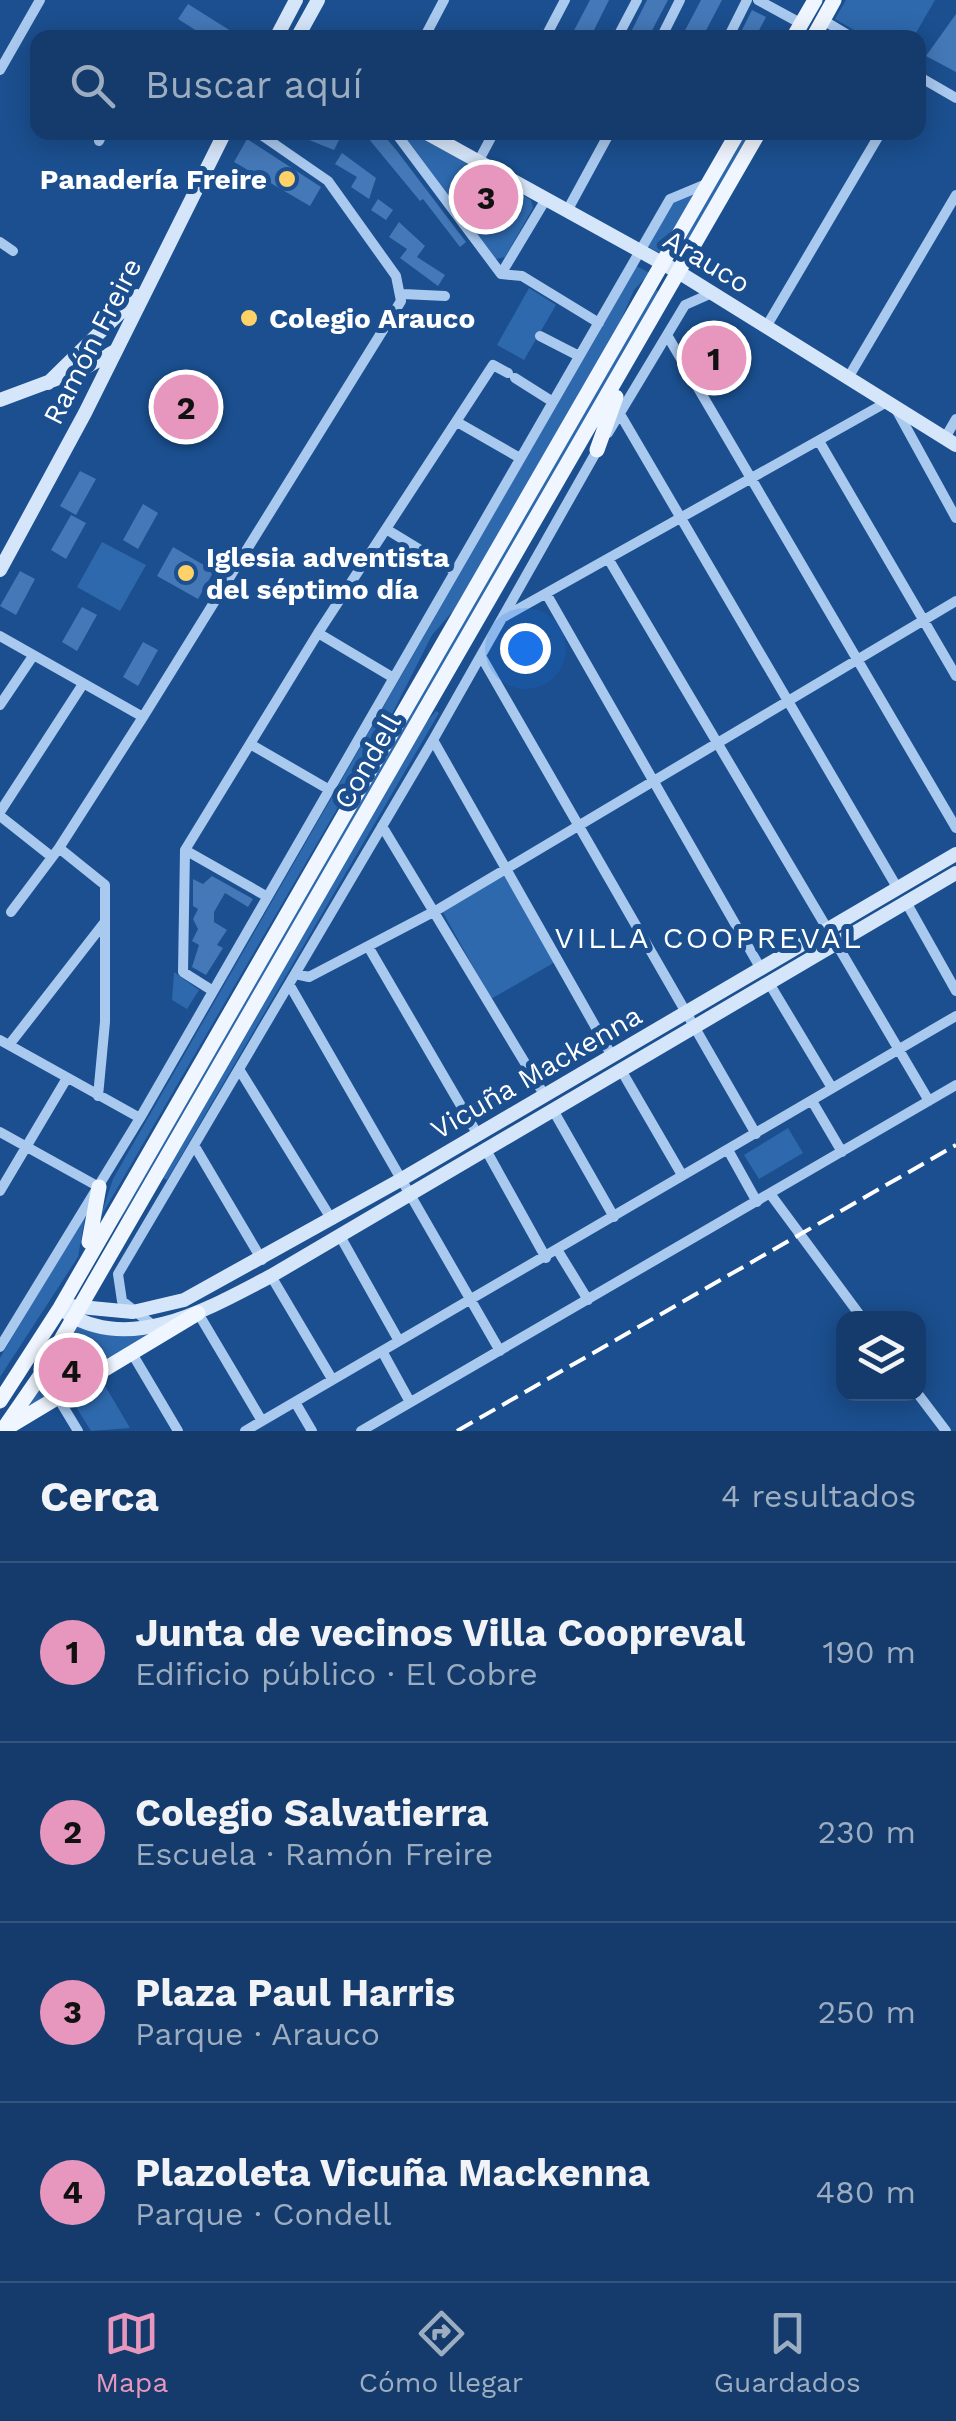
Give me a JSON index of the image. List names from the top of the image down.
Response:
{
  "streets": {
    "main road": [
      "Arauco",
      "Ramón Freire",
      "Condell",
      "Vicuña Mackenna"
    ]
  },
  "crossings": [
    ["Arauco", "Condell"],
    ["Condell", "Vicuña Mackenna"]
  ],
  "districts": ["VILLA COOPREVAL"],
  "places": ["Panadería Freire", "Colegio Arauco", "Iglesia adventista del séptimo día"],
  "page": {
    "search": "Buscar aquí",
    "pins": [
      "3",
      "1",
      "2",
      "4"
    ],
    "heading": ["Cerca", "4 resultados"],
    "list": [
      {
        "mark": "1",
        "name": "Junta de vecinos Villa Coopreval",
        "note": "Edificio público · El Cobre",
        "value": "190 m"
      },
      {
        "mark": "2",
        "name": "Colegio Salvatierra",
        "note": "Escuela · Ramón Freire",
        "value": "230 m"
      },
      {
        "mark": "3",
        "name": "Plaza Paul Harris",
        "note": "Parque · Arauco",
        "value": "250 m"
      },
      {
        "mark": "4",
        "name": "Plazoleta Vicuña Mackenna",
        "note": "Parque · Condell",
        "value": "480 m"
      }
    ],
    "nav": ["Mapa", "Cómo llegar", "Guardados"]
  }
}
